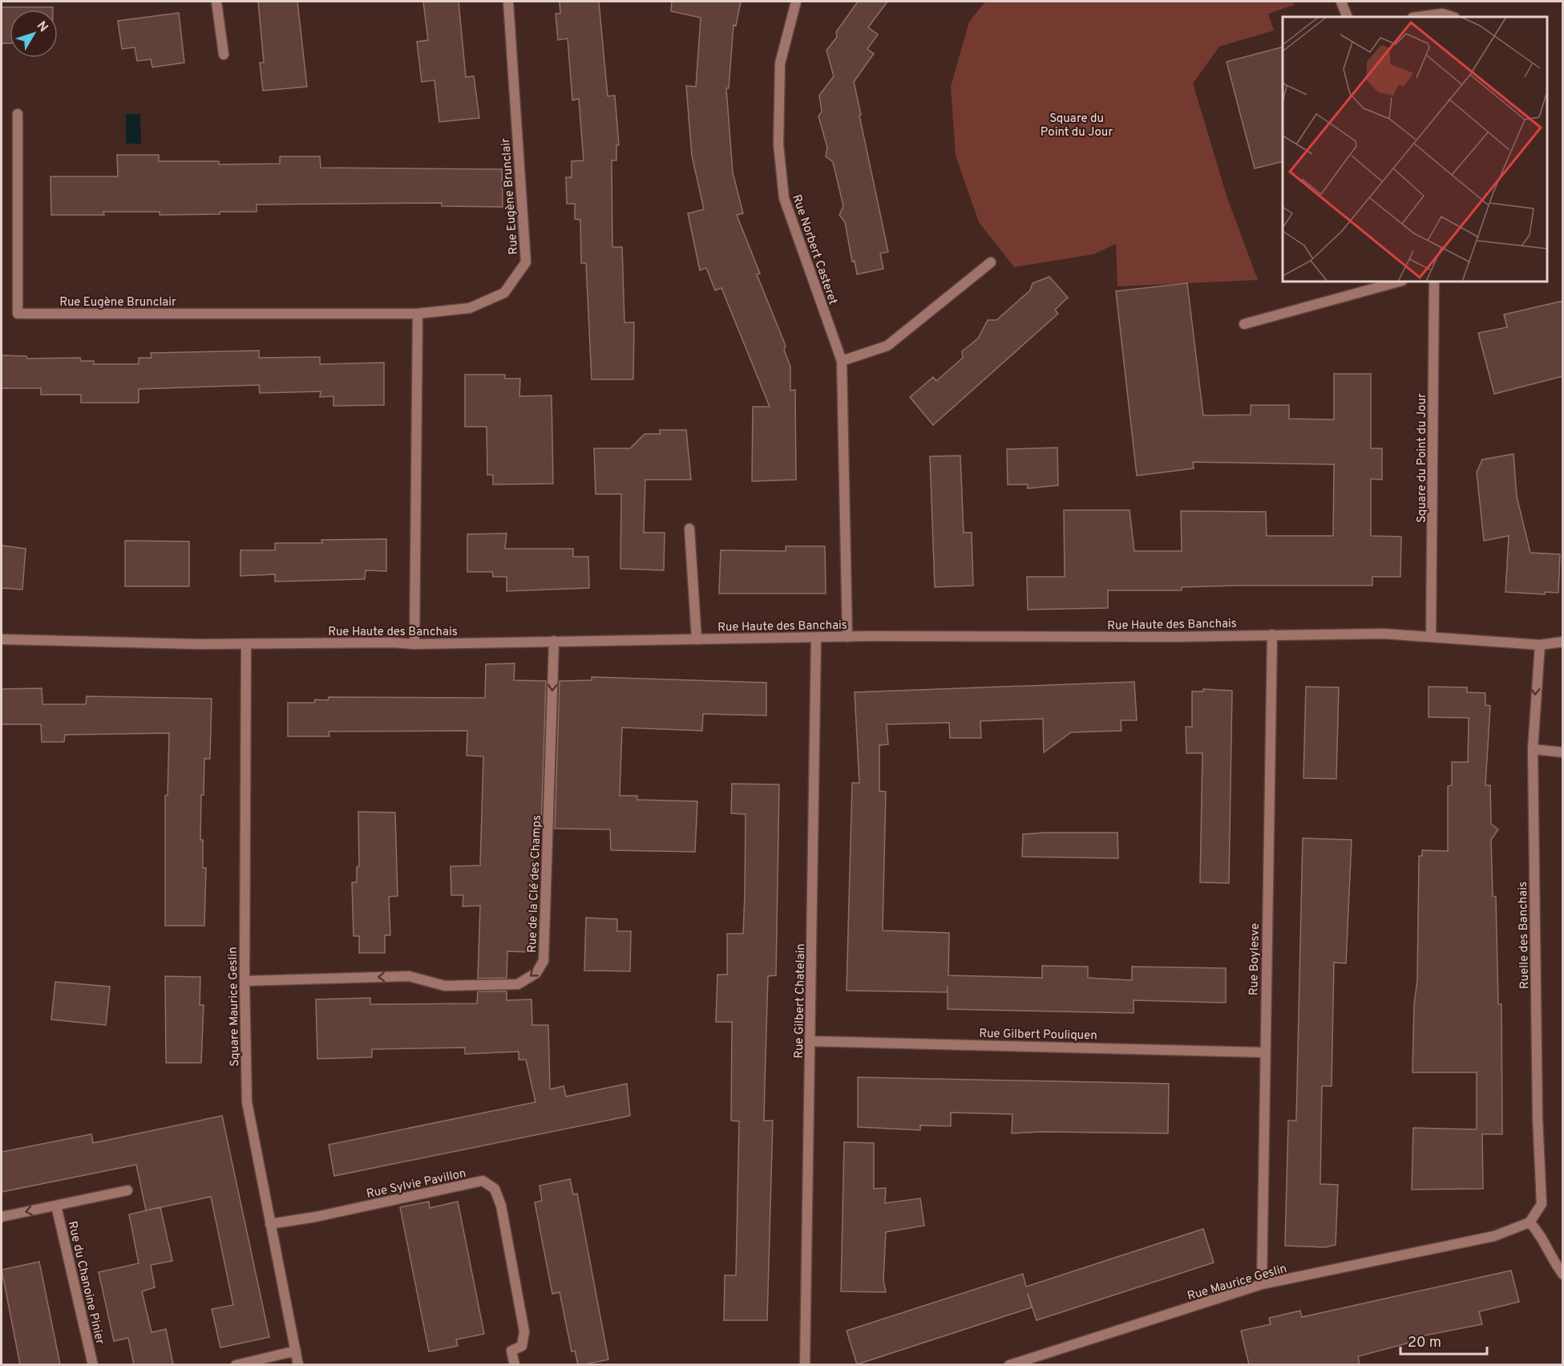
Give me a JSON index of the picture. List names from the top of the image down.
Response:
{
  "streets": {
    "street": [
      "Rue Eugène Brunclair",
      "Rue Norbert Casteret",
      "Square du Point du Jour",
      "Rue Haute des Banchais",
      "Rue de la Clé des Champs",
      "Ruelle des Banchais",
      "Rue Boylesve",
      "Rue Gilbert Chatelain",
      "Square Maurice Geslin",
      "Rue Gilbert Pouliquen",
      "Rue Sylvie Pavillon",
      "Rue Maurice Geslin",
      "Rue du Chanoine Pinier"
    ]
  },
  "crossings": [
    ["Rue Norbert Casteret", "Rue Haute des Banchais"],
    ["Square du Point du Jour", "Rue Haute des Banchais"],
    ["Rue Haute des Banchais", "Rue de la Clé des Champs"],
    ["Rue Haute des Banchais", "Ruelle des Banchais"],
    ["Rue Haute des Banchais", "Rue Boylesve"],
    ["Rue Haute des Banchais", "Rue Gilbert Chatelain"],
    ["Rue Haute des Banchais", "Square Maurice Geslin"],
    ["Rue de la Clé des Champs", "Square Maurice Geslin"],
    ["Ruelle des Banchais", "Rue Maurice Geslin"],
    ["Rue Boylesve", "Rue Gilbert Pouliquen"],
    ["Rue Boylesve", "Rue Maurice Geslin"],
    ["Rue Gilbert Chatelain", "Rue Gilbert Pouliquen"],
    ["Square Maurice Geslin", "Rue Sylvie Pavillon"]
  ],
  "parks": ["Square du Point du Jour"],
  "scale_bar": "20 m",
  "north": "top right"
}
